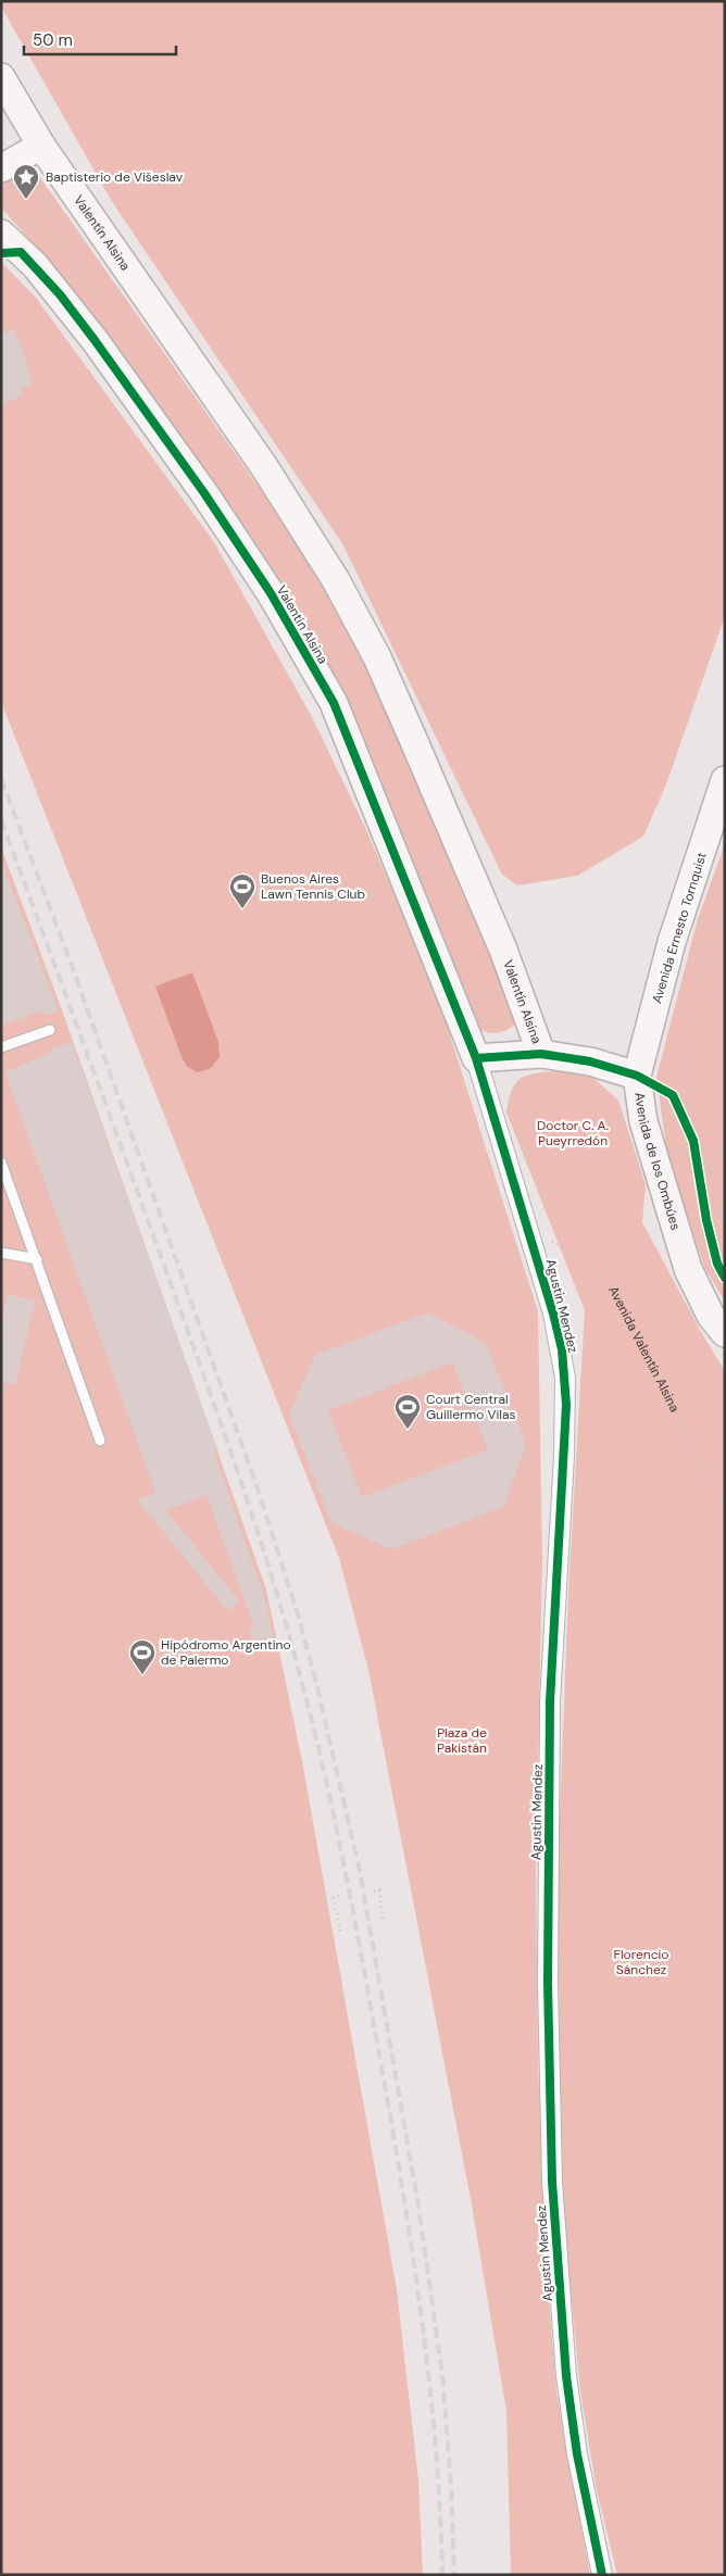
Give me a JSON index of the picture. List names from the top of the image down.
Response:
{
  "streets": {
    "main road": ["Valentín Alsina", "Avenida Ernesto Tornquist", "Avenida de los Ombúes"],
    "street": ["Agustin Mendez"],
    "path": ["Avenida Valentín Alsina"]
  },
  "crossings": [
    ["Valentín Alsina", "Avenida de los Ombúes"],
    ["Valentín Alsina", "Agustin Mendez"],
    ["Avenida Ernesto Tornquist", "Avenida de los Ombúes"],
    ["Avenida de los Ombúes", "Agustin Mendez"],
    ["Agustin Mendez", "Avenida Valentín Alsina"]
  ],
  "parks": ["Doctor C. A. Pueyrredón", "Plaza de Pakistán", "Florencio Sánchez"],
  "places": {
    "place": ["Baptisterio de Višeslav"],
    "sports": ["Buenos Aires Lawn Tennis Club", "Court Central Guillermo Vilas", "Hipódromo Argentino de Palermo"]
  },
  "scale_bar": "50 m"
}
